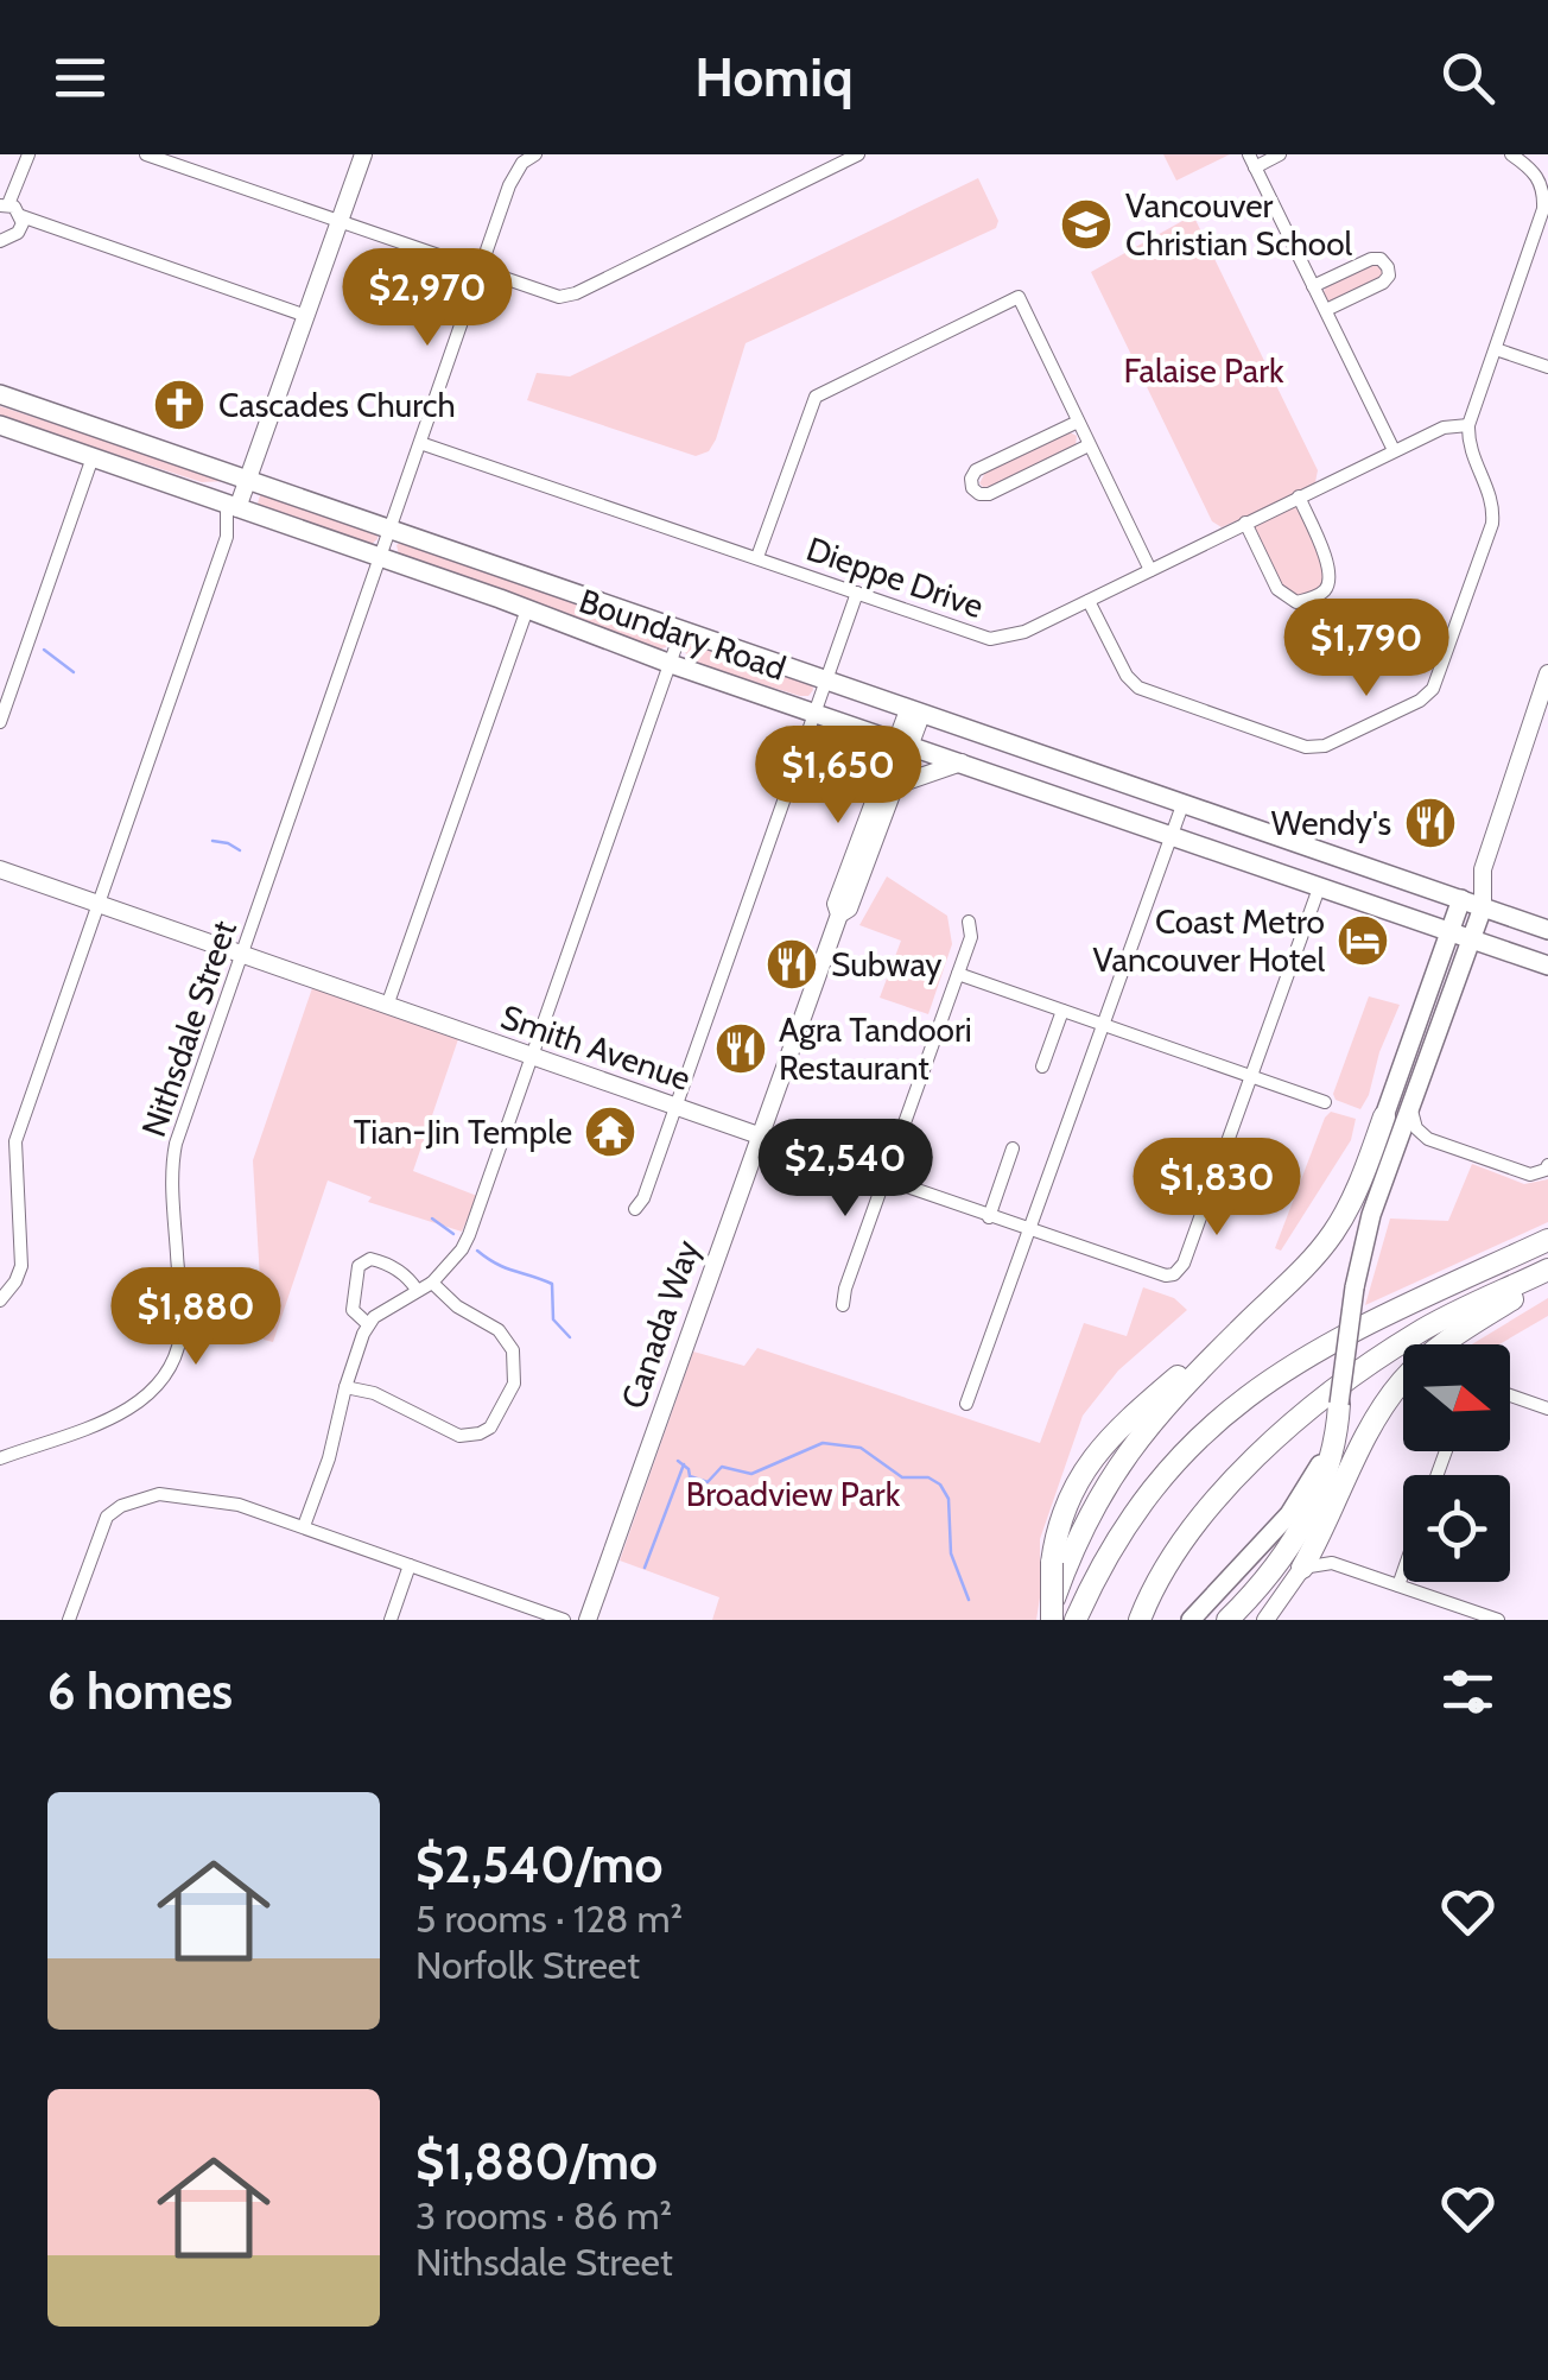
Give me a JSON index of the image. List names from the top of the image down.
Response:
{
  "streets": {
    "main road": ["Boundary Road", "Smith Avenue", "Canada Way"],
    "street": ["Dieppe Drive", "Nithsdale Street"]
  },
  "crossings": [
    ["Dieppe Drive", "Nithsdale Street"],
    ["Boundary Road", "Nithsdale Street"],
    ["Boundary Road", "Canada Way"],
    ["Nithsdale Street", "Smith Avenue"],
    ["Smith Avenue", "Canada Way"]
  ],
  "parks": ["Falaise Park", "Broadview Park"],
  "places": {
    "school or university": ["Vancouver Christian School"],
    "church": ["Cascades Church"],
    "restaurant": ["Wendy's", "Subway", "Agra Tandoori Restaurant"],
    "hotel": ["Coast Metro Vancouver Hotel"],
    "temple": ["Tian-Jin Temple"]
  },
  "north": "right",
  "page": {
    "header": "Homiq",
    "price": [
      "$2,970",
      "$1,790",
      "$1,650",
      "$2,540",
      "$1,830",
      "$1,880"
    ],
    "heading": "6 homes",
    "list": [
      {
        "name": "$2,540/mo",
        "note": "5 rooms · 128 m² · Norfolk Street"
      },
      {
        "name": "$1,880/mo",
        "note": "3 rooms · 86 m² · Nithsdale Street"
      }
    ]
  }
}
